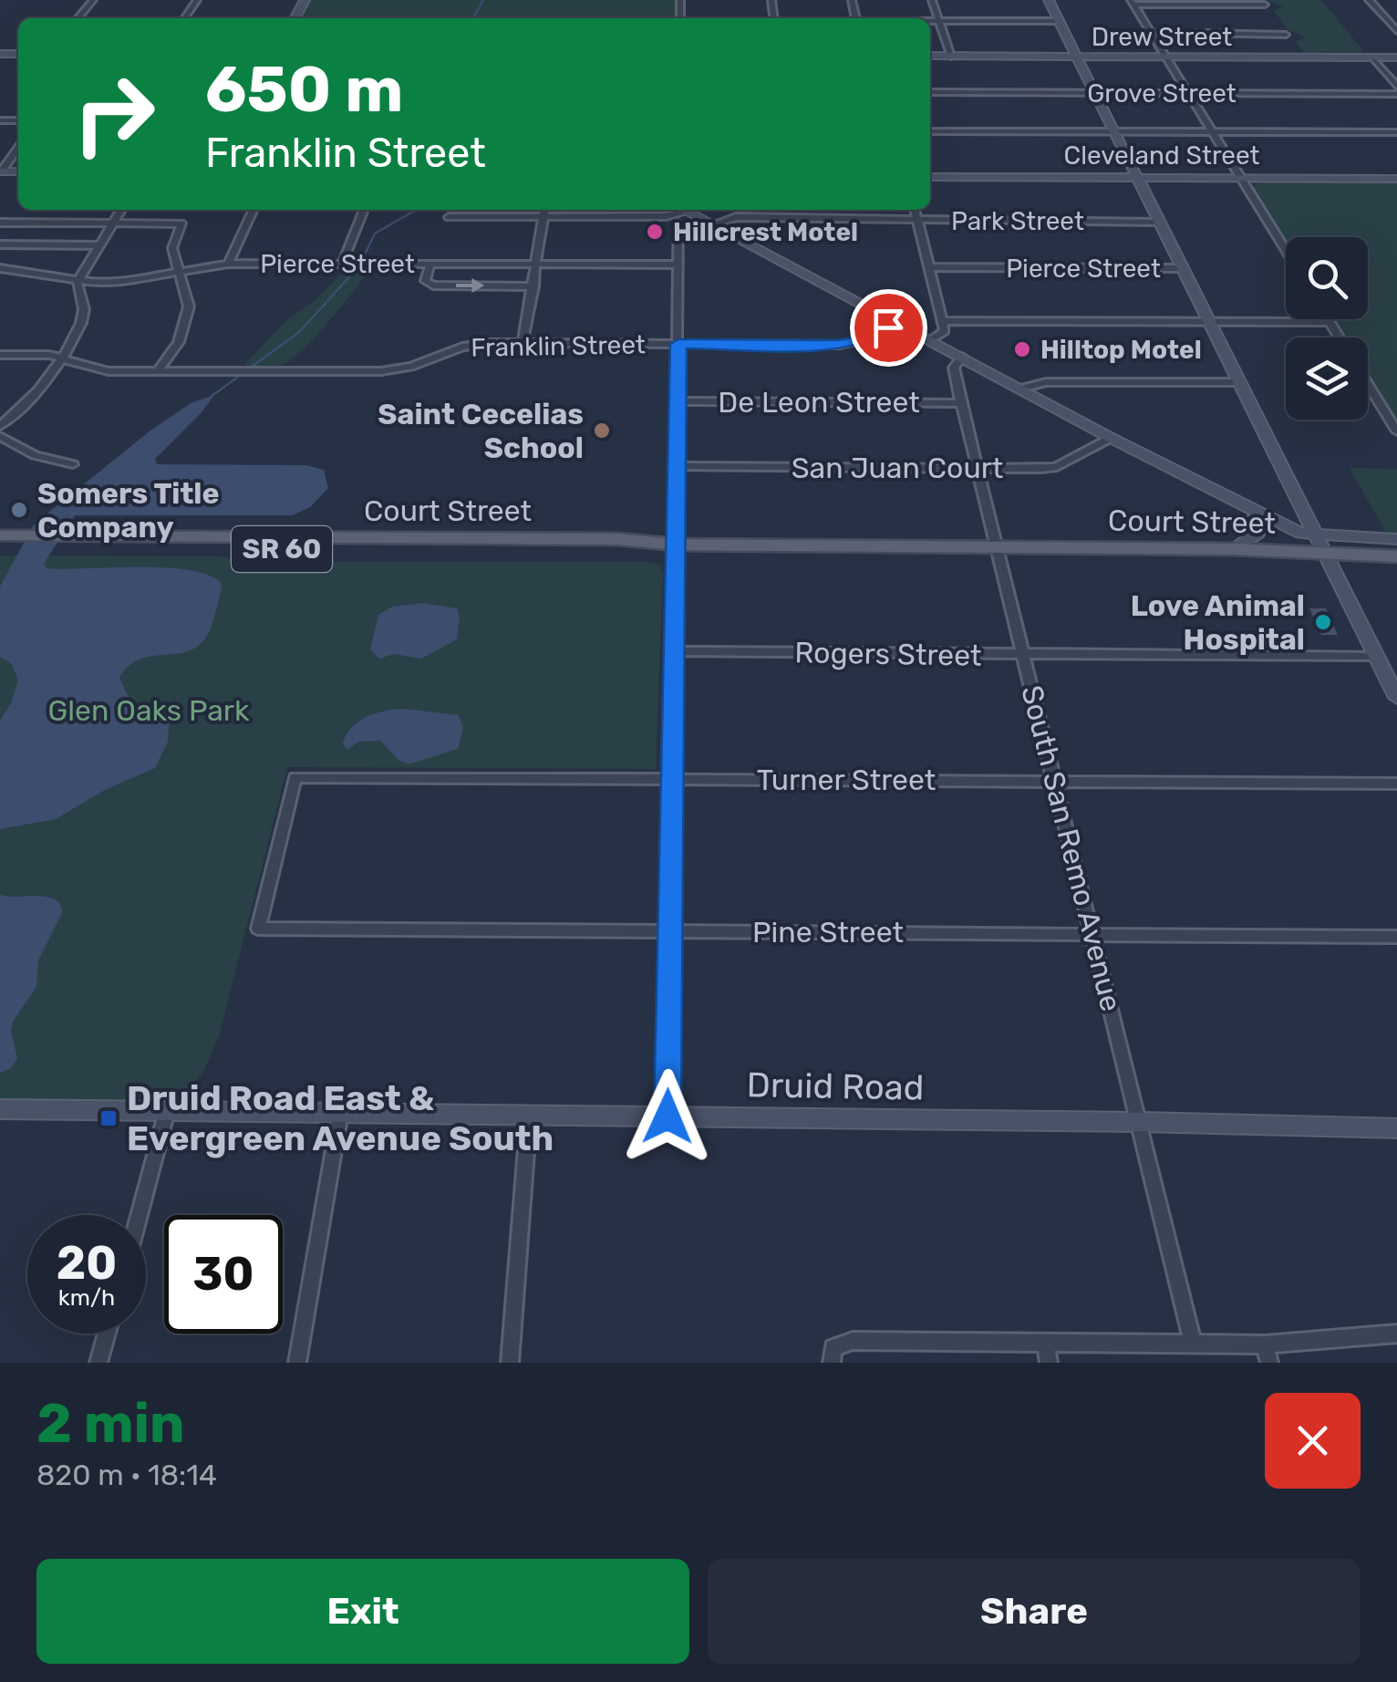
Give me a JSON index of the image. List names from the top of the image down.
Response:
{
  "streets": {
    "main road": ["Court Street", "SR 60"],
    "street": [
      "Drew Street",
      "Grove Street",
      "Cleveland Street",
      "Park Street",
      "Pierce Street",
      "Franklin Street",
      "De Leon Street",
      "San Juan Court",
      "Rogers Street",
      "Turner Street",
      "South San Remo Avenue",
      "Pine Street",
      "Druid Road"
    ]
  },
  "crossings": [
    ["De Leon Street", "South San Remo Avenue"],
    ["San Juan Court", "South San Remo Avenue"],
    ["Court Street", "SR 60"],
    ["Court Street", "South San Remo Avenue"],
    ["Rogers Street", "South San Remo Avenue"],
    ["Turner Street", "South San Remo Avenue"],
    ["Turner Street", "Pine Street"],
    ["South San Remo Avenue", "Pine Street"],
    ["South San Remo Avenue", "Druid Road"]
  ],
  "parks": ["Glen Oaks Park"],
  "places": {
    "other": [
      "Hillcrest Motel",
      "Hilltop Motel",
      "Saint Cecelias School",
      "Somers Title Company",
      "Love Animal Hospital"
    ],
    "transit": ["Druid Road East & Evergreen Avenue South"]
  },
  "page": {
    "turn": ["650 m", "Franklin Street"],
    "speed": "20 km/h",
    "limit": "30",
    "heading": ["2 min", "820 m · 18:14"],
    "buttons": ["Exit", "Share"]
  }
}
